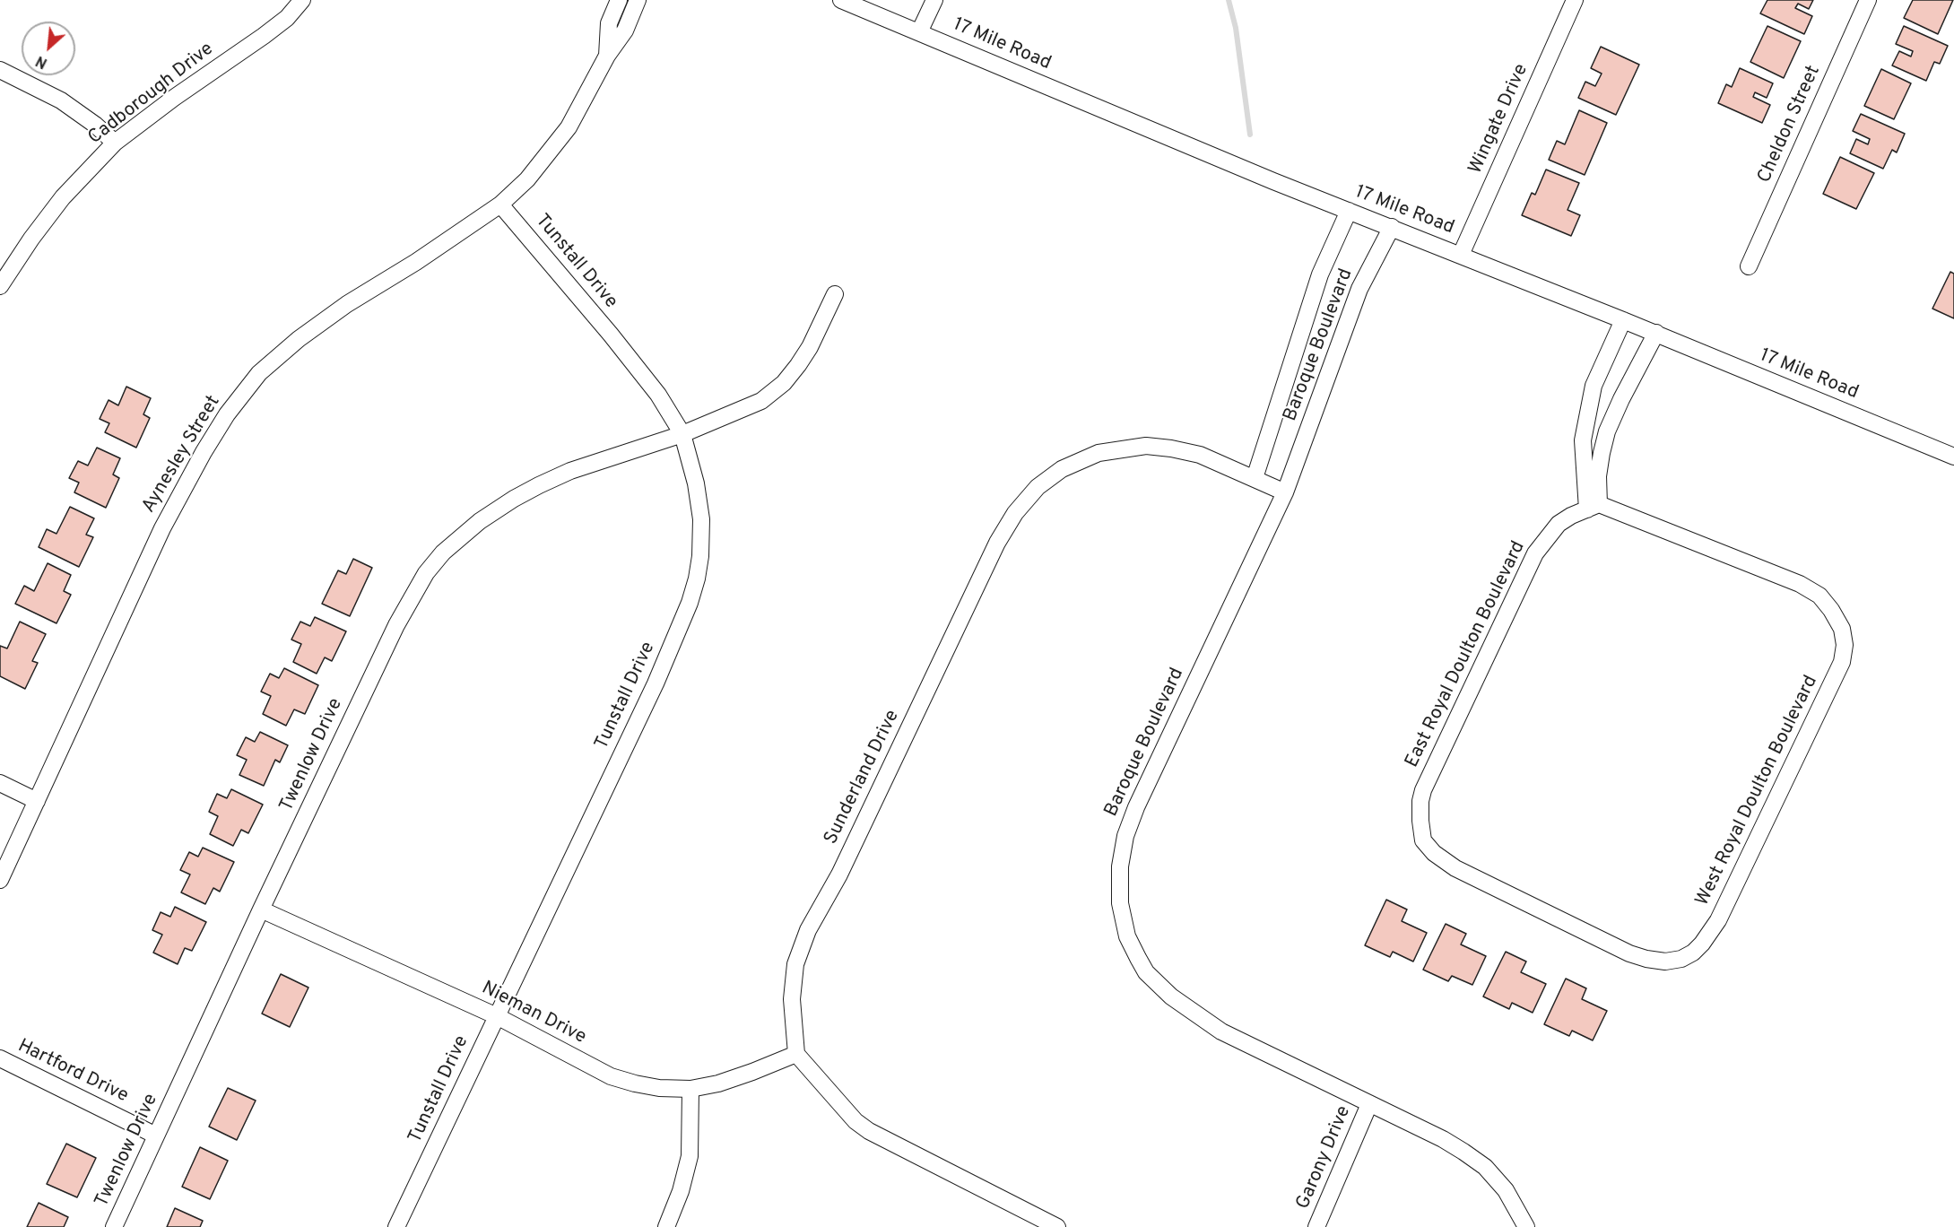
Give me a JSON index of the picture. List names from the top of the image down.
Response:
{
  "streets": {
    "street": [
      "17 Mile Road",
      "Cadborough Drive",
      "Wingate Drive",
      "Cheldon Street",
      "Tunstall Drive",
      "Baroque Boulevard",
      "Aynesley Street",
      "East Royal Doulton Boulevard",
      "Twenlow Drive",
      "Sunderland Drive",
      "West Royal Doulton Boulevard",
      "Nieman Drive",
      "Hartford Drive",
      "Garony Drive"
    ]
  },
  "crossings": [
    ["17 Mile Road", "Wingate Drive"],
    ["17 Mile Road", "Baroque Boulevard"],
    ["Tunstall Drive", "Aynesley Street"],
    ["Tunstall Drive", "Twenlow Drive"],
    ["Tunstall Drive", "Nieman Drive"],
    ["Baroque Boulevard", "Sunderland Drive"],
    ["Baroque Boulevard", "Garony Drive"],
    ["East Royal Doulton Boulevard", "West Royal Doulton Boulevard"],
    ["Twenlow Drive", "Nieman Drive"],
    ["Twenlow Drive", "Hartford Drive"],
    ["Sunderland Drive", "Nieman Drive"]
  ],
  "north": "bottom left"
}
